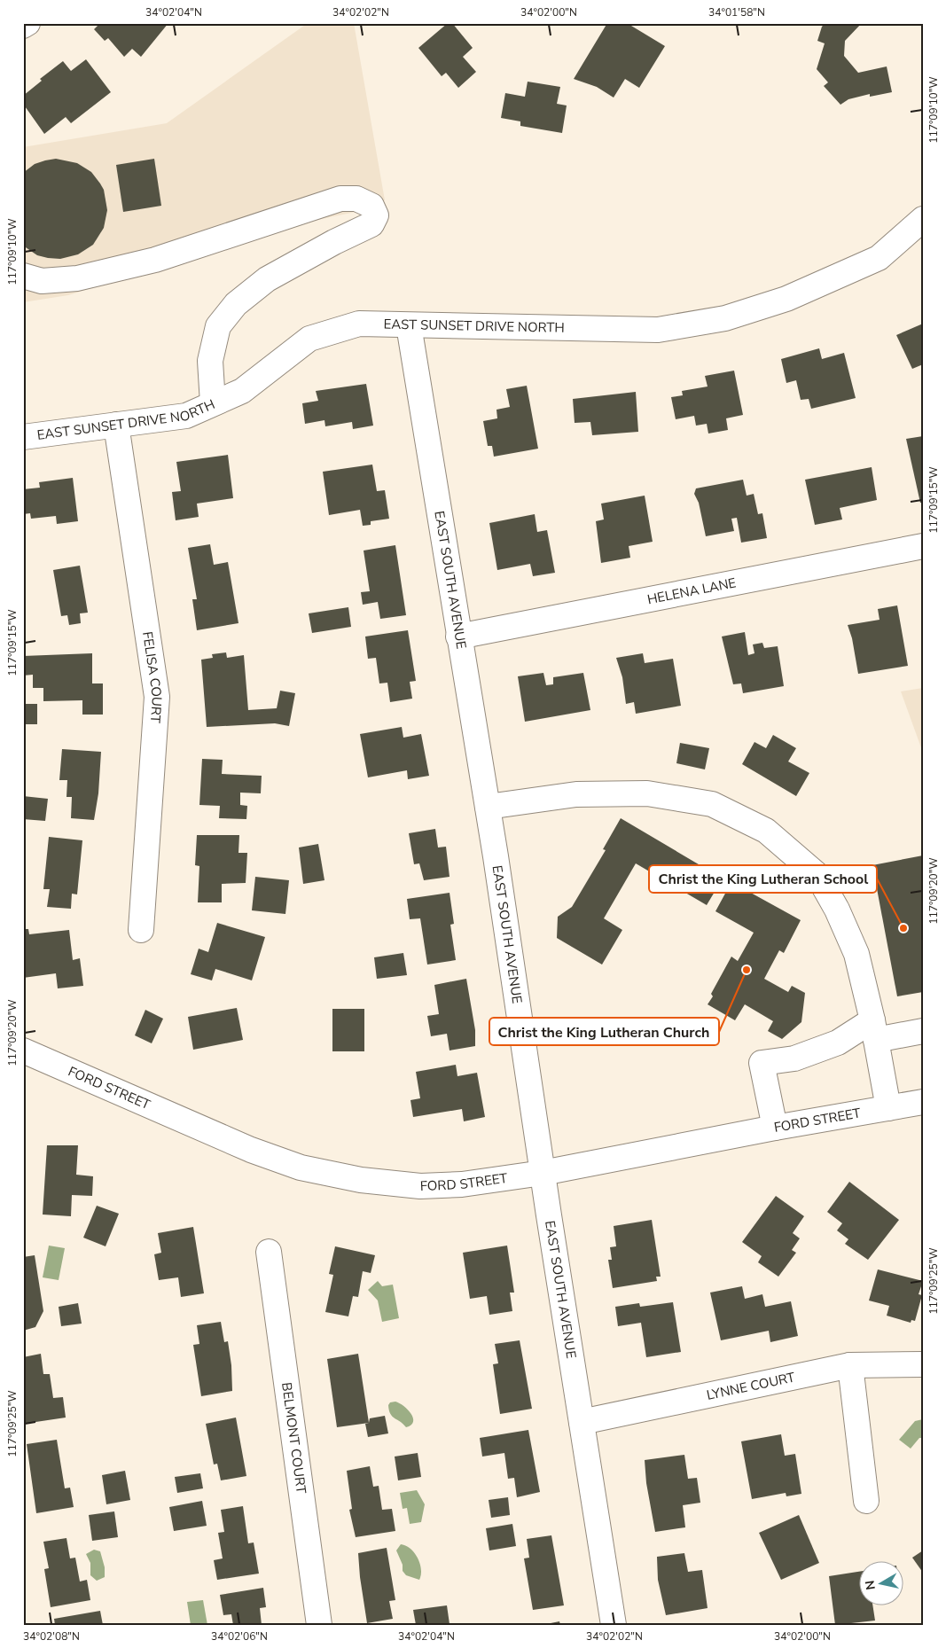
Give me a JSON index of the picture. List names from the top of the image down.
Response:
{
  "streets": {
    "street": [
      "EAST SUNSET DRIVE NORTH",
      "EAST SOUTH AVENUE",
      "HELENA LANE",
      "FELISA COURT",
      "FORD STREET",
      "LYNNE COURT",
      "BELMONT COURT"
    ]
  },
  "crossings": [
    ["EAST SUNSET DRIVE NORTH", "EAST SOUTH AVENUE"],
    ["EAST SUNSET DRIVE NORTH", "FELISA COURT"],
    ["EAST SOUTH AVENUE", "HELENA LANE"],
    ["EAST SOUTH AVENUE", "FORD STREET"],
    ["EAST SOUTH AVENUE", "LYNNE COURT"]
  ],
  "places": ["Christ the King Lutheran School", "Christ the King Lutheran Church"],
  "north": "left",
  "coordinates": [
    "34°02'04\"N",
    "34°02'02\"N",
    "34°02'00\"N",
    "34°01'58\"N",
    "117°09'10\"W",
    "117°09'15\"W",
    "117°09'20\"W",
    "117°09'25\"W",
    "34°02'08\"N",
    "34°02'06\"N"
  ]
}
